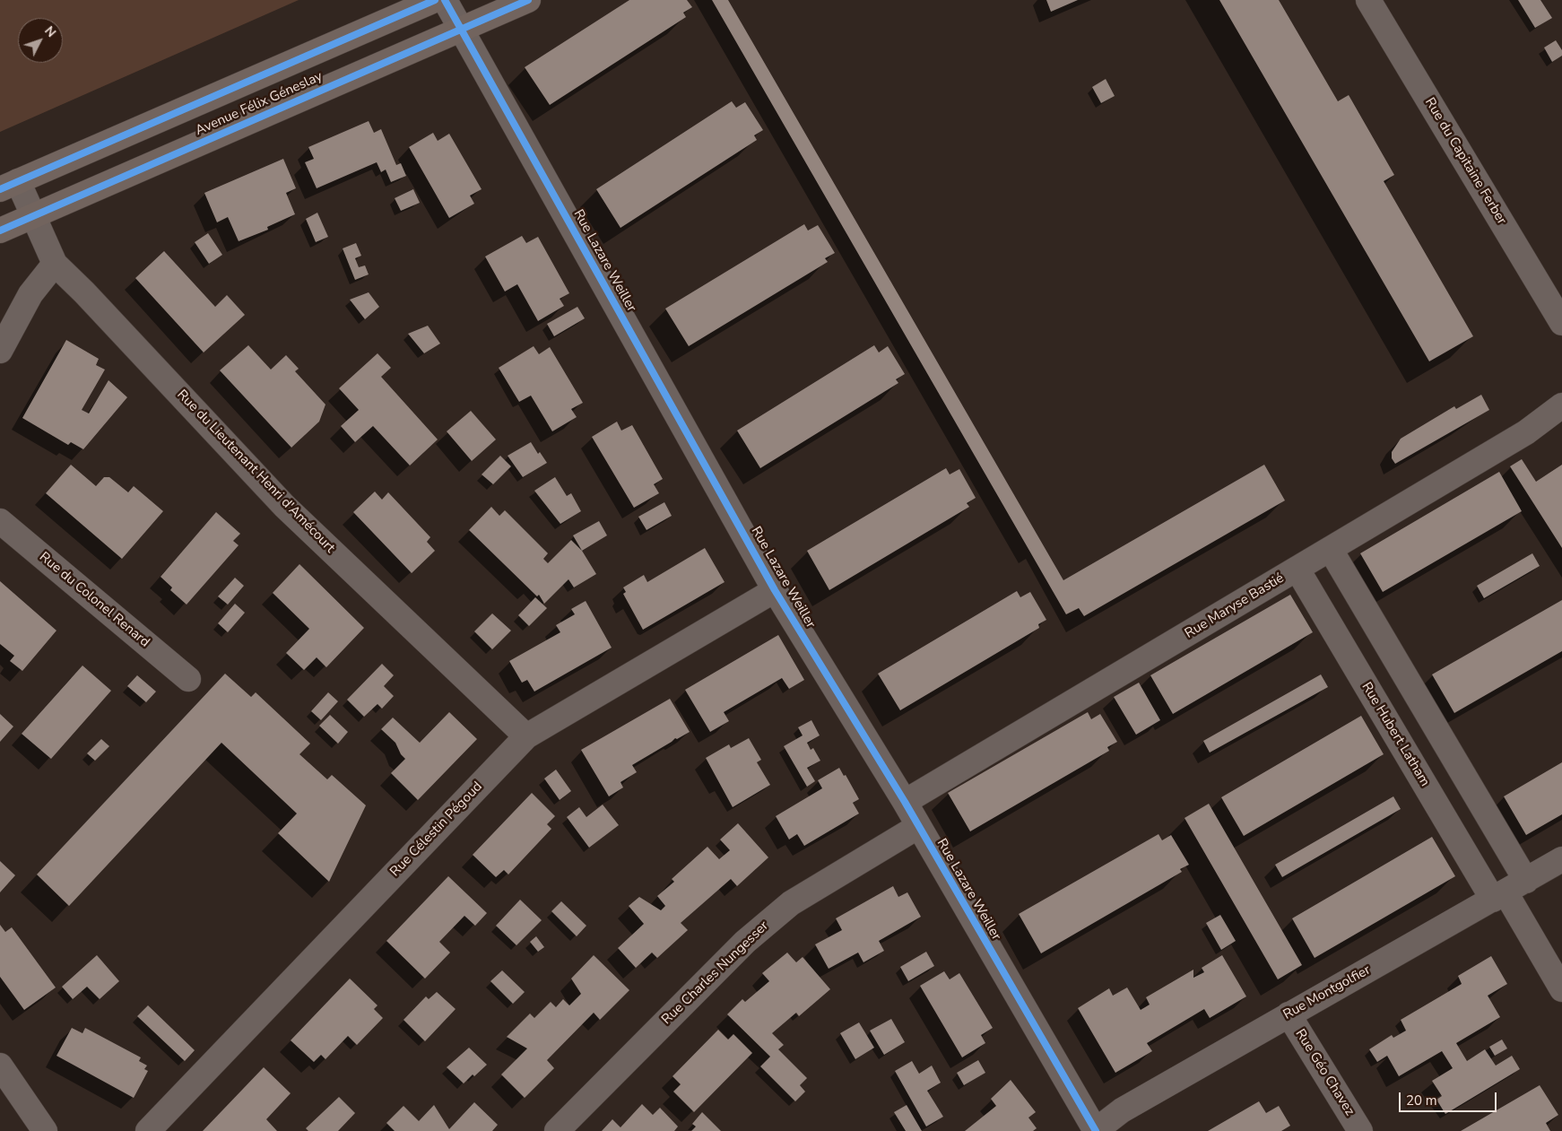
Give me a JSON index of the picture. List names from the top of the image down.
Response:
{
  "streets": {
    "main road": ["Avenue Félix Géneslay"],
    "street": [
      "Rue du Capitaine Ferber",
      "Rue Lazare Weiller",
      "Rue du Lieutenant Henri d'Amécourt",
      "Rue du Colonel Renard",
      "Rue Maryse Bastié",
      "Rue Hubert Latham",
      "Rue Célestin Pégoud",
      "Rue Charles Nungesser",
      "Rue Montgolfier",
      "Rue Géo Chavez"
    ]
  },
  "crossings": [
    ["Avenue Félix Géneslay", "Rue Lazare Weiller"],
    ["Avenue Félix Géneslay", "Rue du Lieutenant Henri d'Amécourt"],
    ["Rue Lazare Weiller", "Rue Maryse Bastié"],
    ["Rue Lazare Weiller", "Rue Célestin Pégoud"],
    ["Rue Lazare Weiller", "Rue Charles Nungesser"],
    ["Rue Lazare Weiller", "Rue Montgolfier"],
    ["Rue du Lieutenant Henri d'Amécourt", "Rue Célestin Pégoud"],
    ["Rue Maryse Bastié", "Rue Hubert Latham"],
    ["Rue Hubert Latham", "Rue Montgolfier"],
    ["Rue Montgolfier", "Rue Géo Chavez"]
  ],
  "scale_bar": "20 m",
  "north": "top right"
}
